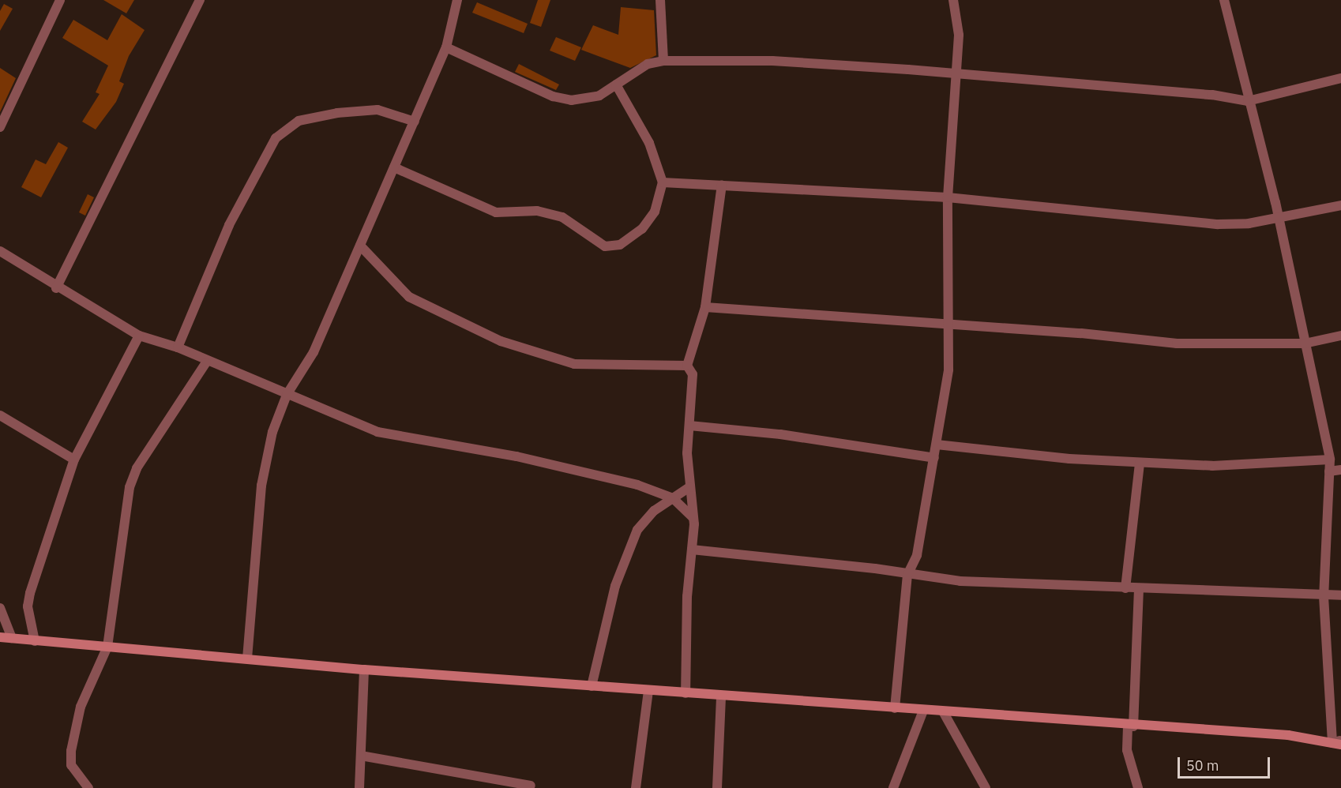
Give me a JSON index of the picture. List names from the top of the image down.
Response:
{
  "scale_bar": "50 m"
}
